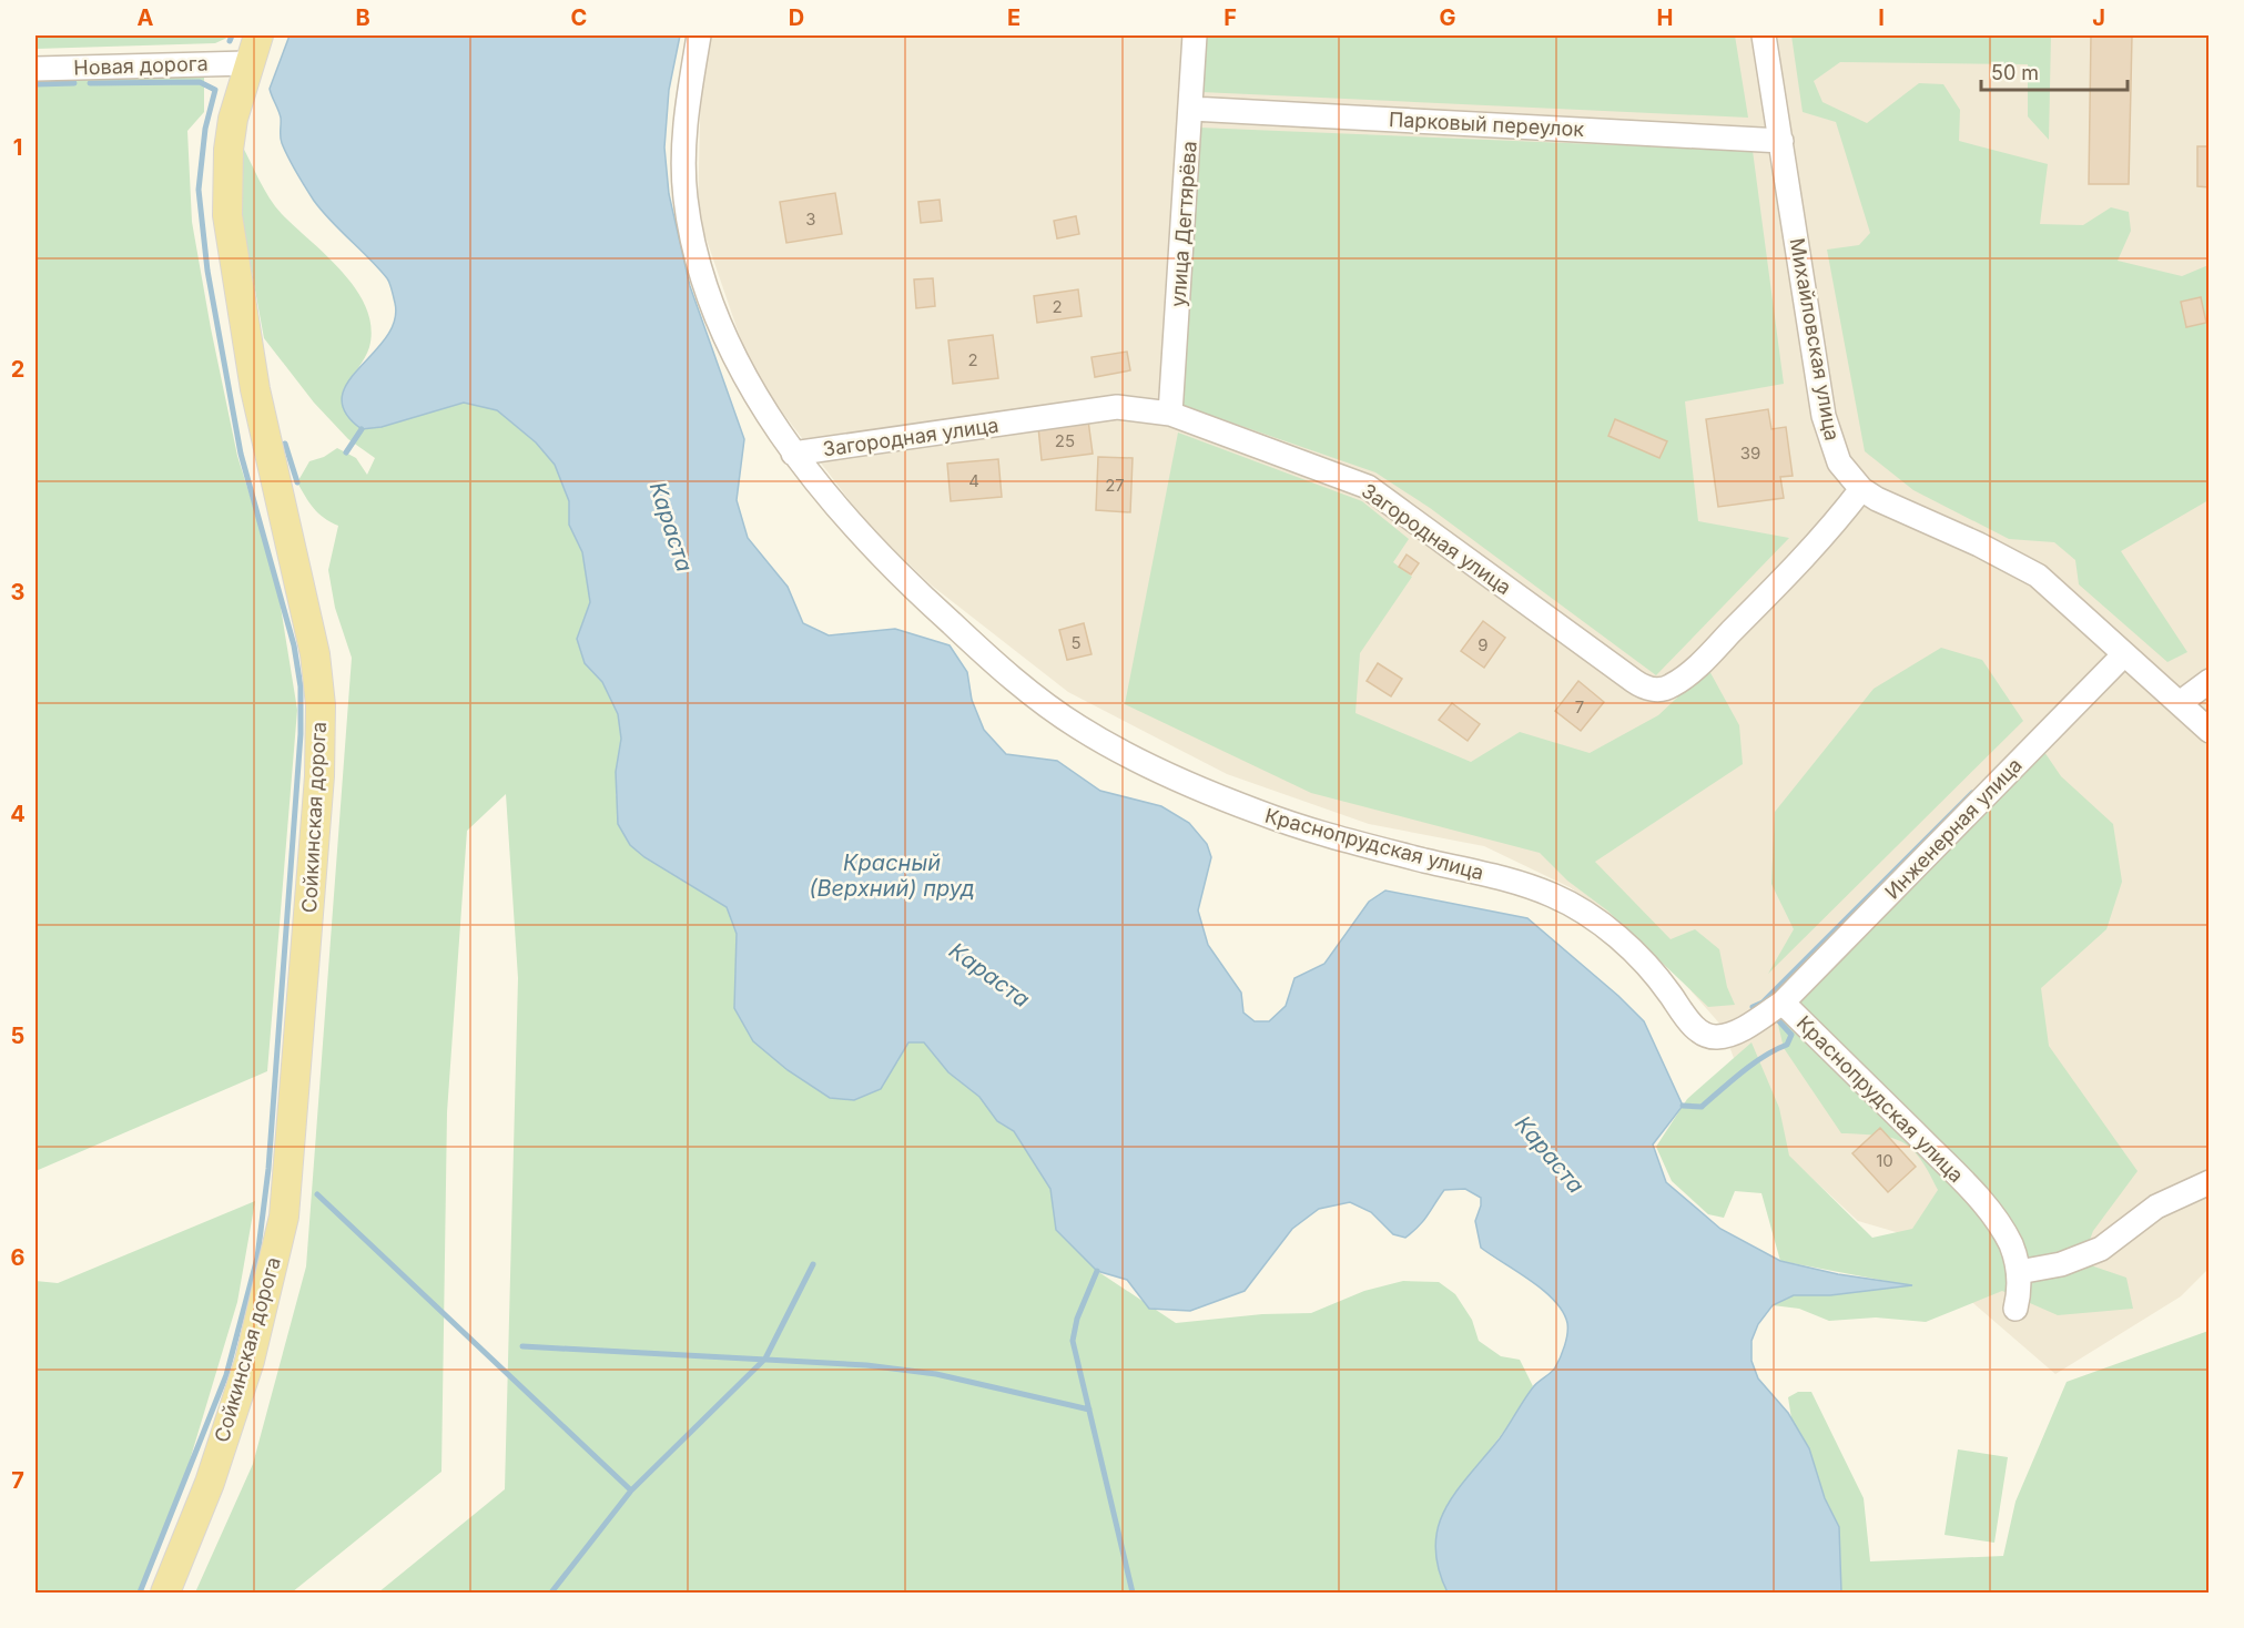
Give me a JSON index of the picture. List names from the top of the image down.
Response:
{
  "streets": {
    "main road": ["Сойкинская дорога"],
    "street": [
      "Новая дорога",
      "Парковый переулок",
      "улица Дегтярёва",
      "Михайловская улица",
      "Загородная улица",
      "Инженерная улица",
      "Краснопрудская улица"
    ]
  },
  "crossings": [
    ["Новая дорога", "Сойкинская дорога"],
    ["Парковый переулок", "улица Дегтярёва"],
    ["Парковый переулок", "Михайловская улица"],
    ["улица Дегтярёва", "Загородная улица"],
    ["Михайловская улица", "Загородная улица"],
    ["Михайловская улица", "Инженерная улица"],
    ["Загородная улица", "Краснопрудская улица"],
    ["Инженерная улица", "Краснопрудская улица"]
  ],
  "water": ["Караста", "Красный (Верхний) пруд"],
  "house_numbers": [
    "3",
    "2",
    "2",
    "25",
    "39",
    "4",
    "27",
    "5",
    "9",
    "7",
    "10"
  ],
  "scale_bar": "50 m",
  "grid": {
    "columns": [
      "A",
      "B",
      "C",
      "D",
      "E",
      "F",
      "G",
      "H",
      "I",
      "J"
    ],
    "rows": [
      "1",
      "2",
      "3",
      "4",
      "5",
      "6",
      "7"
    ]
  }
}
